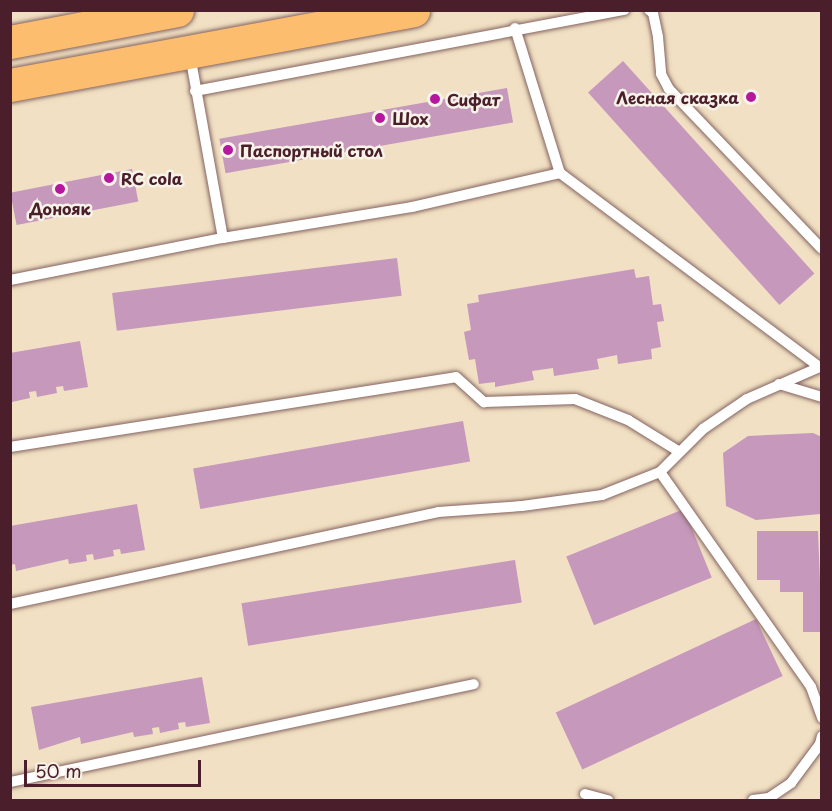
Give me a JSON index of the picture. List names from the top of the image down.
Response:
{
  "places": [
    "Лесная сказка",
    "Сифат",
    "Шох",
    "Паспортный стол",
    "RC cola",
    "Донояк"
  ],
  "scale_bar": "50 m"
}
